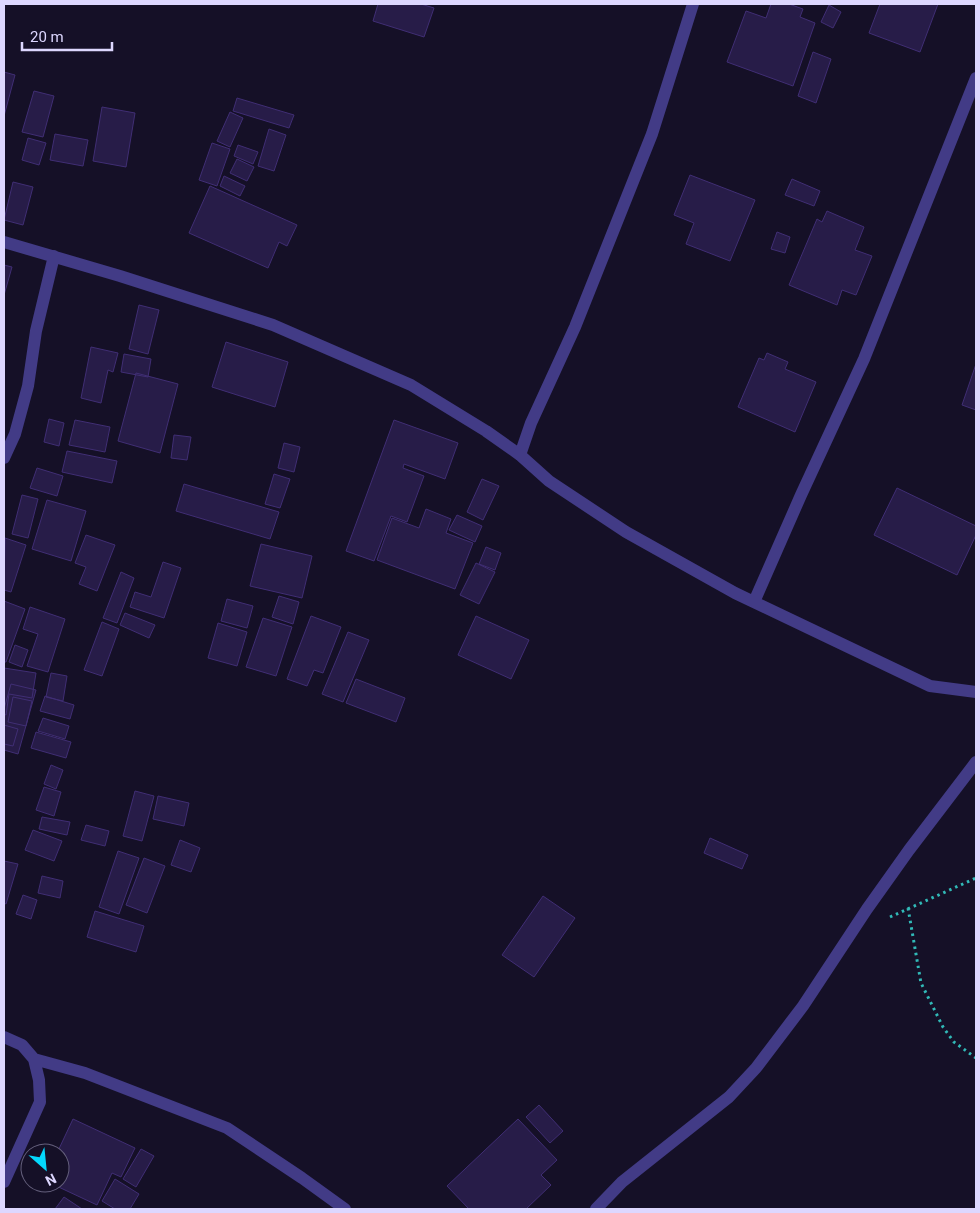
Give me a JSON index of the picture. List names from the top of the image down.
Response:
{
  "scale_bar": "20 m",
  "north": "bottom right"
}
